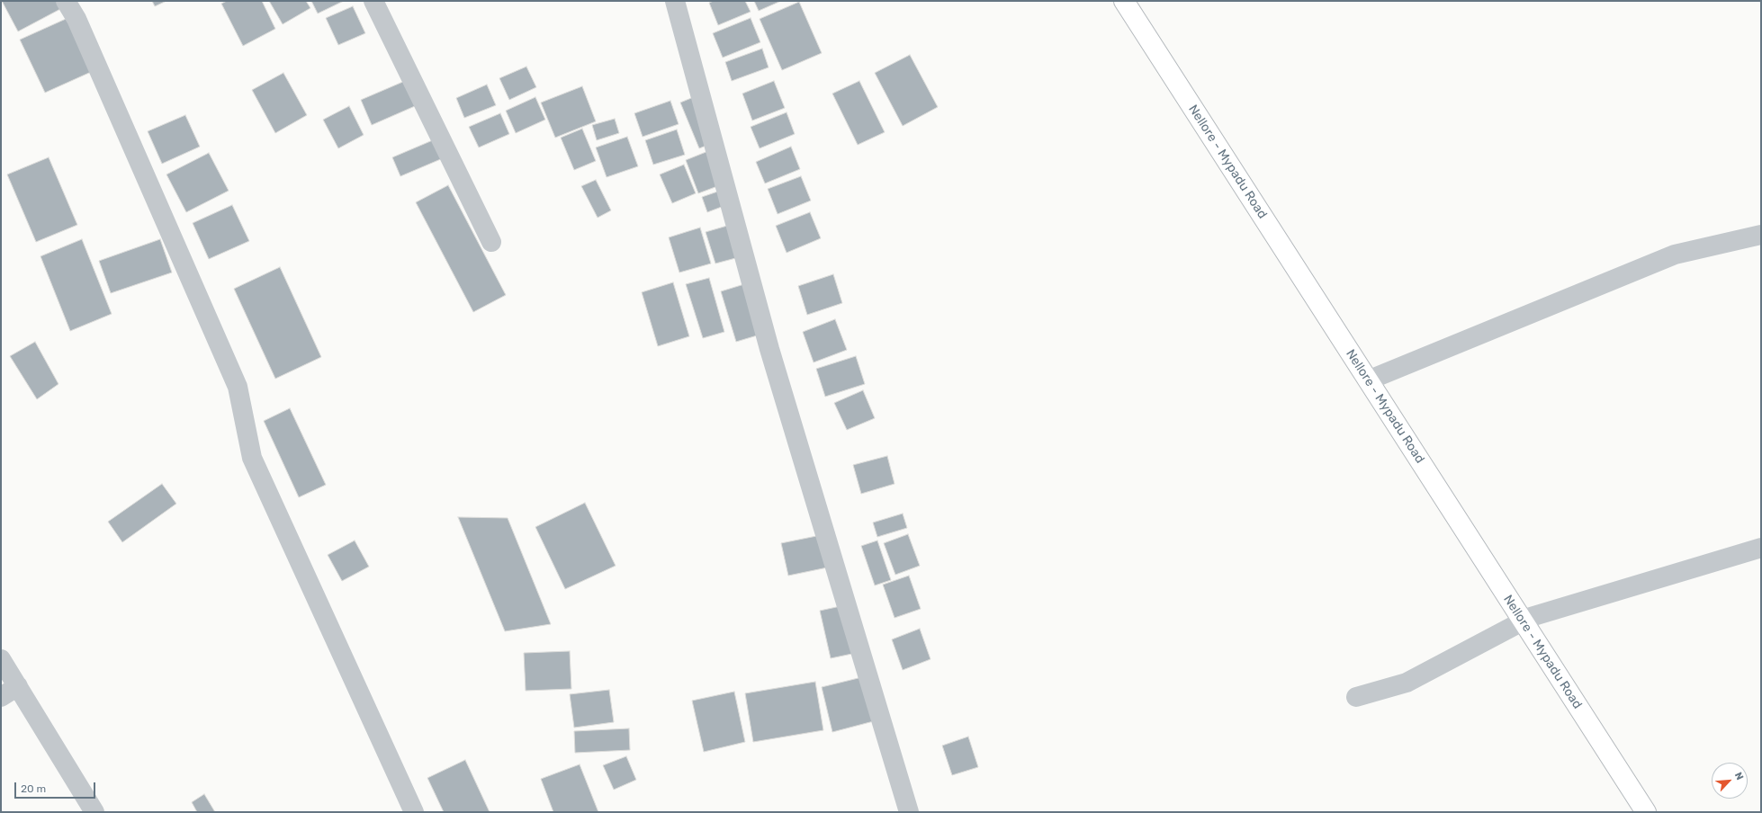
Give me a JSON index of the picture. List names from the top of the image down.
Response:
{
  "streets": {
    "main road": ["Nellore - Mypadu Road"]
  },
  "scale_bar": "20 m",
  "north": "top right"
}
